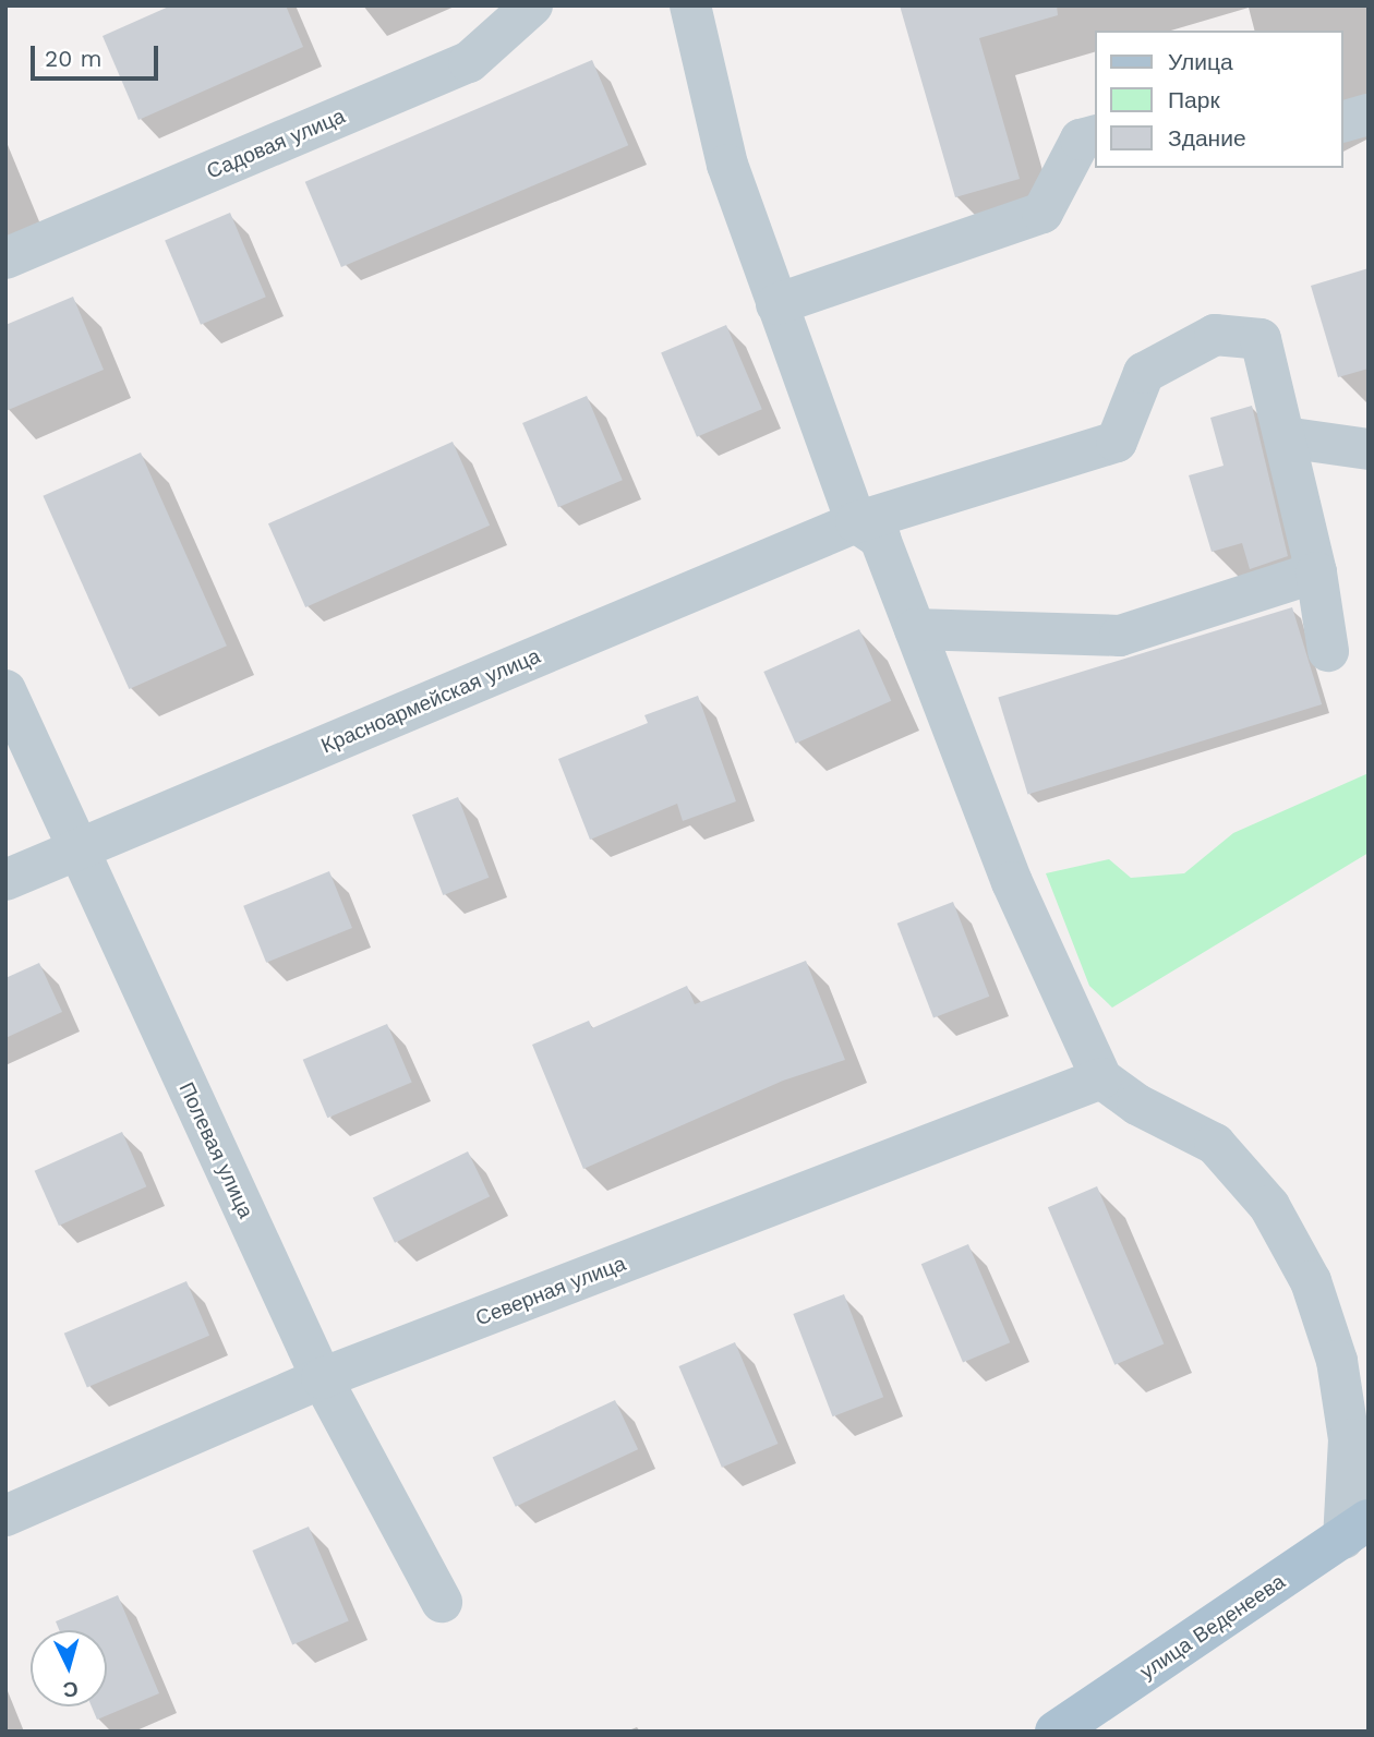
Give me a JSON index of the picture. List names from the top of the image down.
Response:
{
  "streets": {
    "main road": ["улица Веденеева"],
    "street": [
      "Садовая улица",
      "Красноармейская улица",
      "Полевая улица",
      "Северная улица"
    ]
  },
  "crossings": [
    ["Красноармейская улица", "Полевая улица"],
    ["Полевая улица", "Северная улица"]
  ],
  "legend": ["Улица", "Парк", "Здание"],
  "scale_bar": "20 m",
  "north": "bottom"
}
